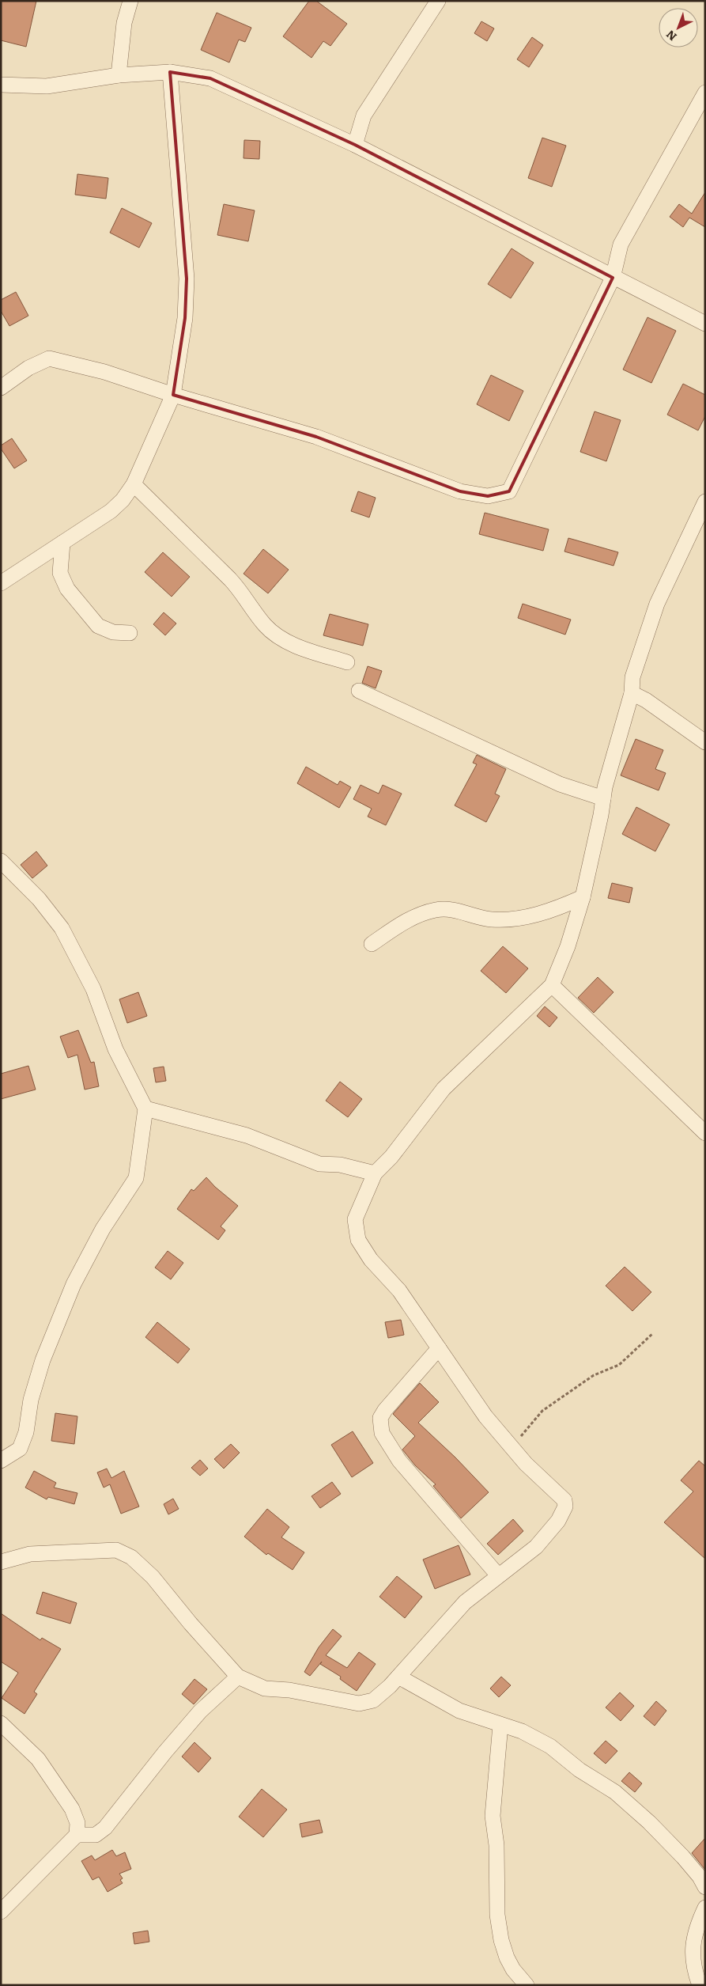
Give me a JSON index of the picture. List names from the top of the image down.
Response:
{
  "north": "bottom left"
}
